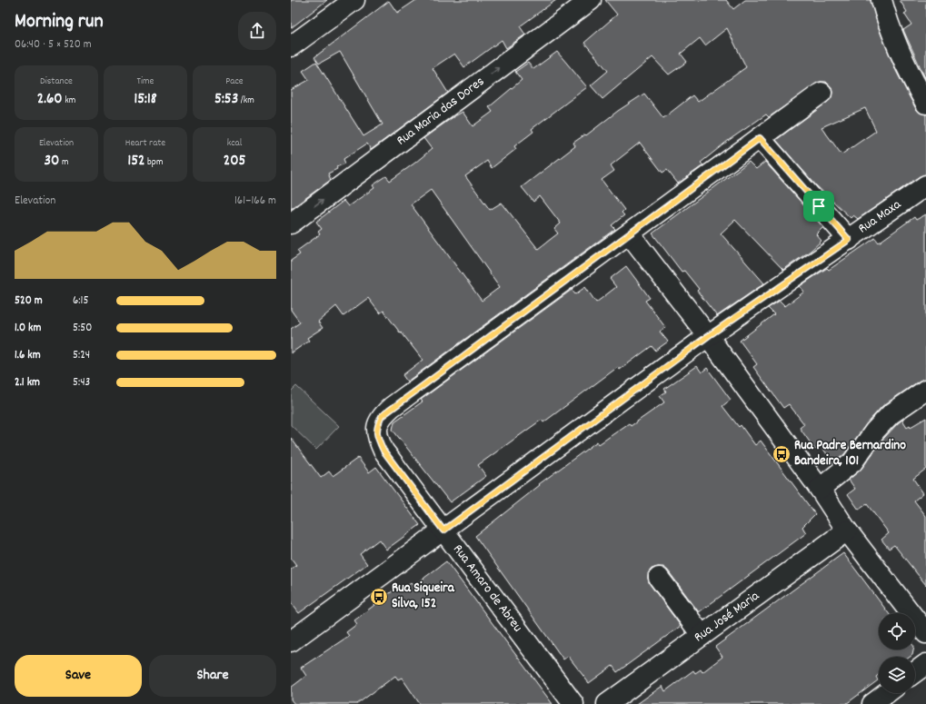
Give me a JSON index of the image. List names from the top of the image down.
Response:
{
  "streets": {
    "street": [
      "Rua Maria das Dores",
      "Rua Maxa",
      "Rua Amaro de Abreu",
      "Rua José Maria"
    ]
  },
  "crossings": [
    ["Rua Maxa", "Rua Amaro de Abreu"]
  ],
  "one_way": ["Rua Maria das Dores"],
  "places": {
    "bus stop": ["Rua Padre Bernardino Bandeira, 101", "Rua Siqueira Silva, 152"]
  },
  "page": {
    "heading": ["Morning run", "06:40 · 5 × 520 m"],
    "stats": [
      ["Distance", "2.60 km"],
      ["Time", "15:18"],
      ["Pace", "5:53 /km"],
      ["Elevation", "30 m"],
      ["Heart rate", "152 bpm"],
      ["kcal", "205"]
    ],
    "chart": ["Elevation", "161–166 m"],
    "list": [
      {
        "name": "520 m",
        "note": "6:15"
      },
      {
        "name": "1.0 km",
        "note": "5:50"
      },
      {
        "name": "1.6 km",
        "note": "5:24"
      },
      {
        "name": "2.1 km",
        "note": "5:43"
      }
    ],
    "buttons": ["Save", "Share"]
  }
}
